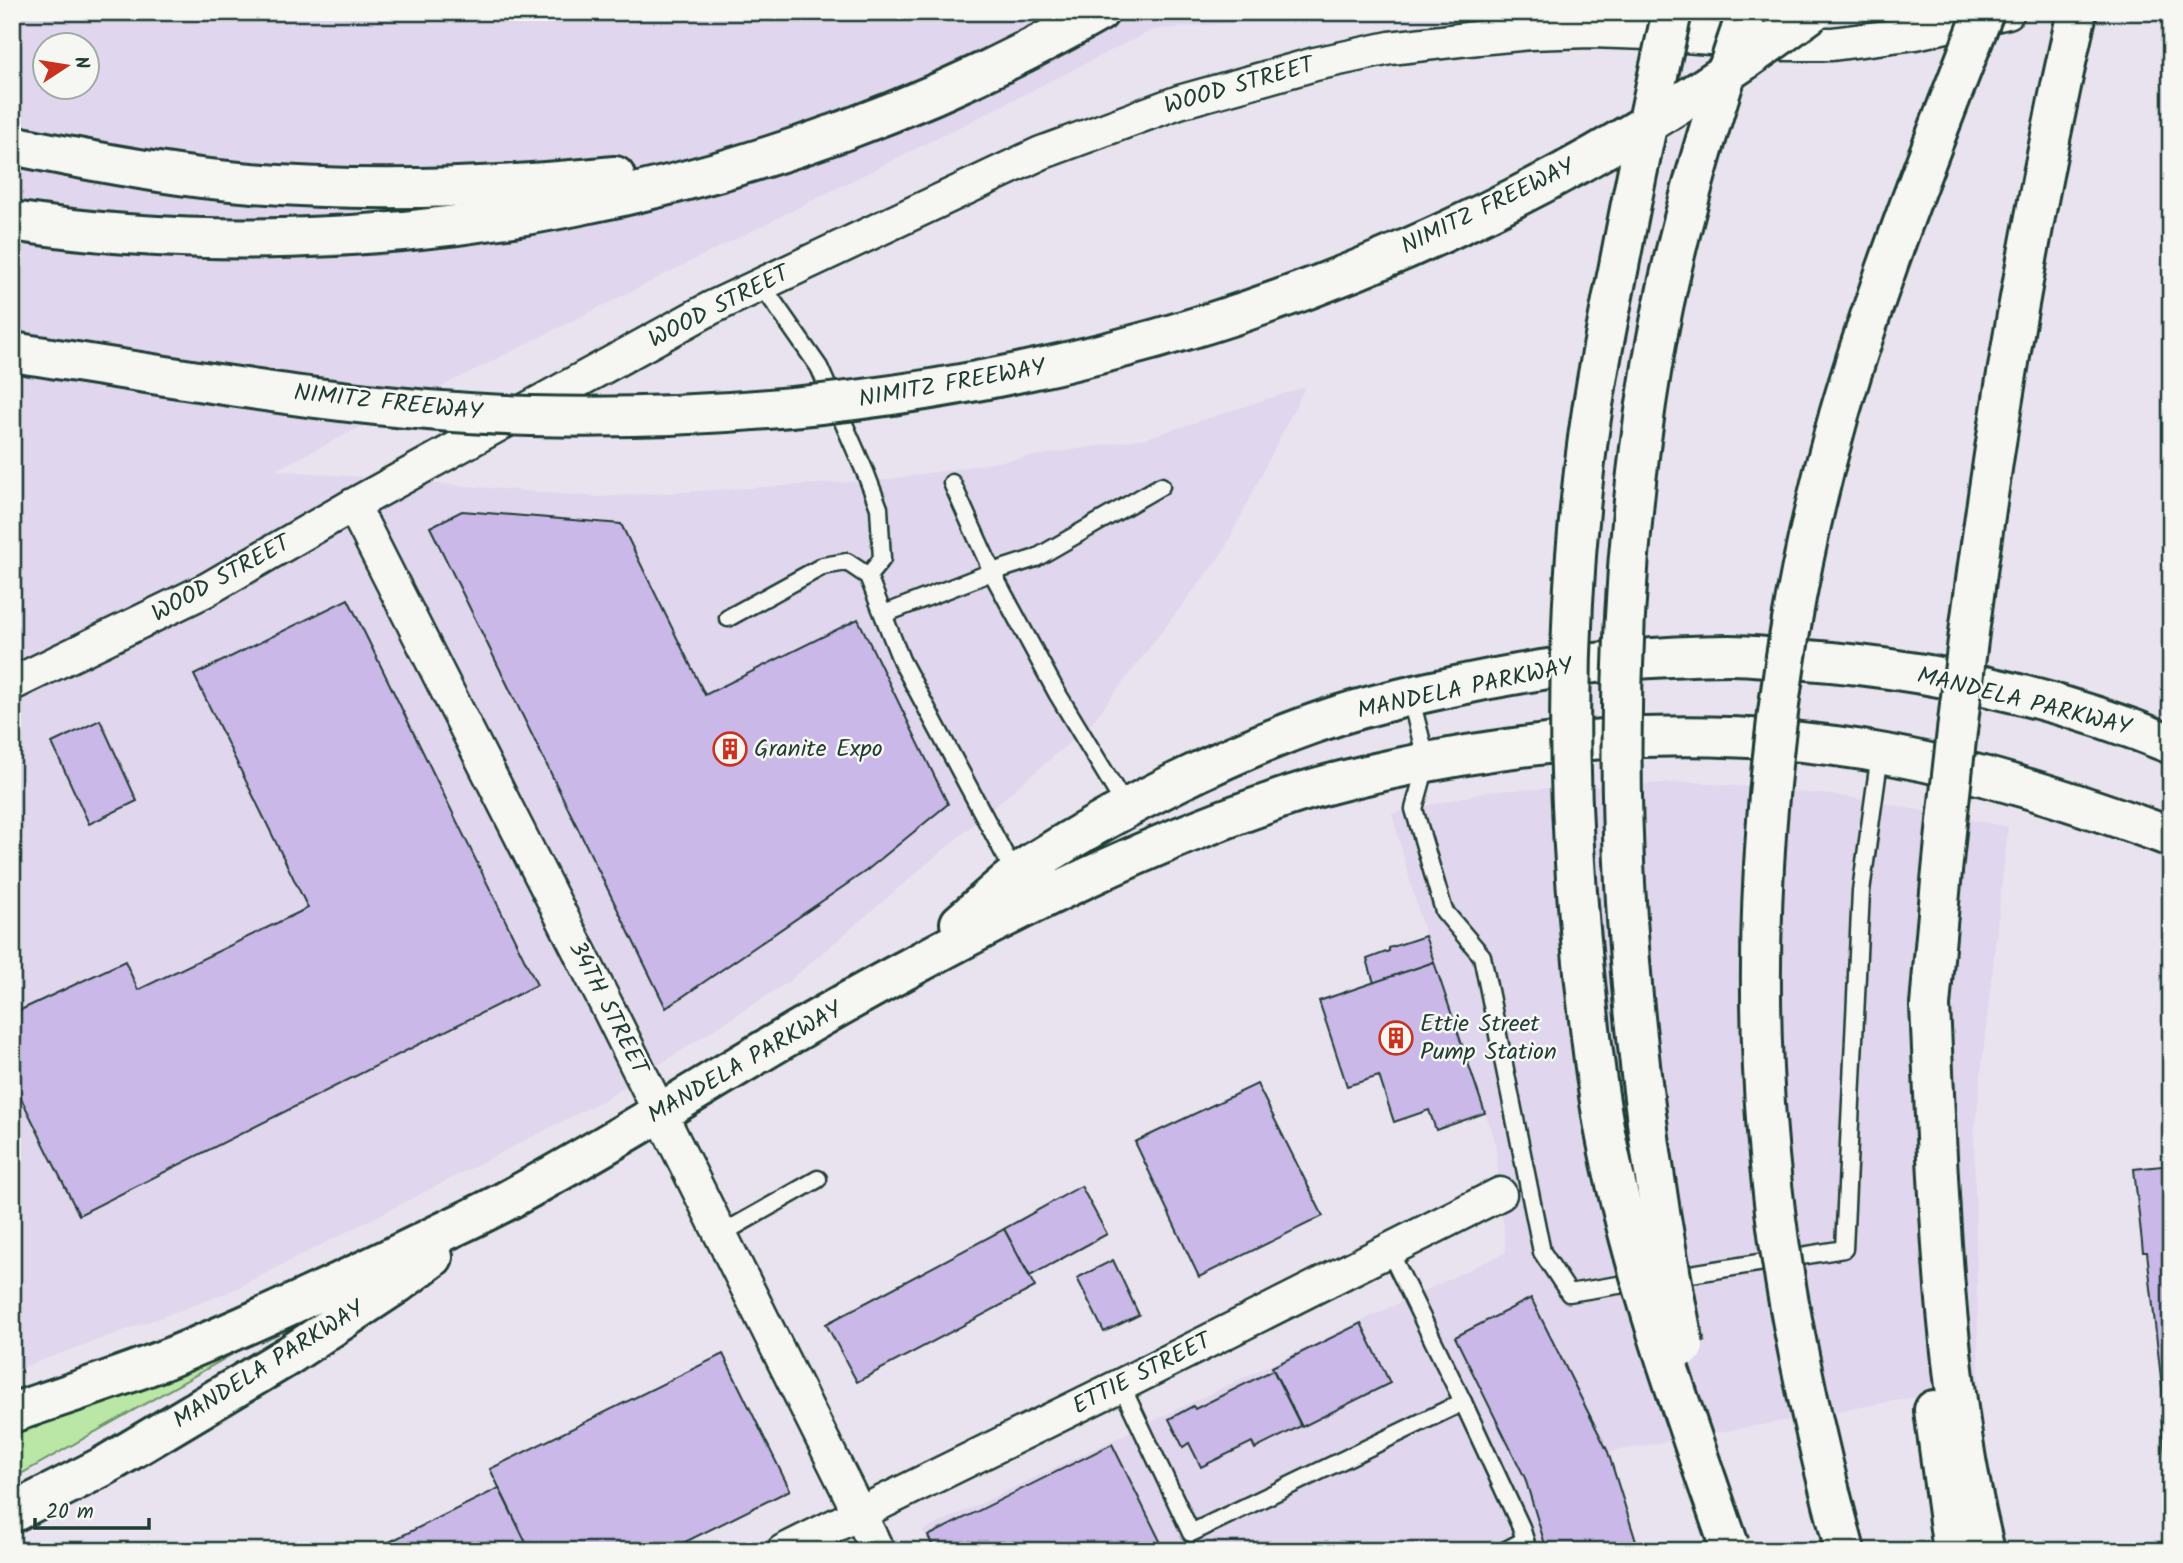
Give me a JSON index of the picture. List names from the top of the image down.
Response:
{
  "streets": {
    "main road": ["NIMITZ FREEWAY", "MANDELA PARKWAY"],
    "street": ["WOOD STREET", "34TH STREET", "ETTIE STREET"]
  },
  "crossings": [
    ["WOOD STREET", "34TH STREET"],
    ["MANDELA PARKWAY", "34TH STREET"],
    ["34TH STREET", "ETTIE STREET"]
  ],
  "places": {
    "building": ["Granite Expo", "Ettie Street Pump Station"]
  },
  "scale_bar": "20 m",
  "north": "right"
}
